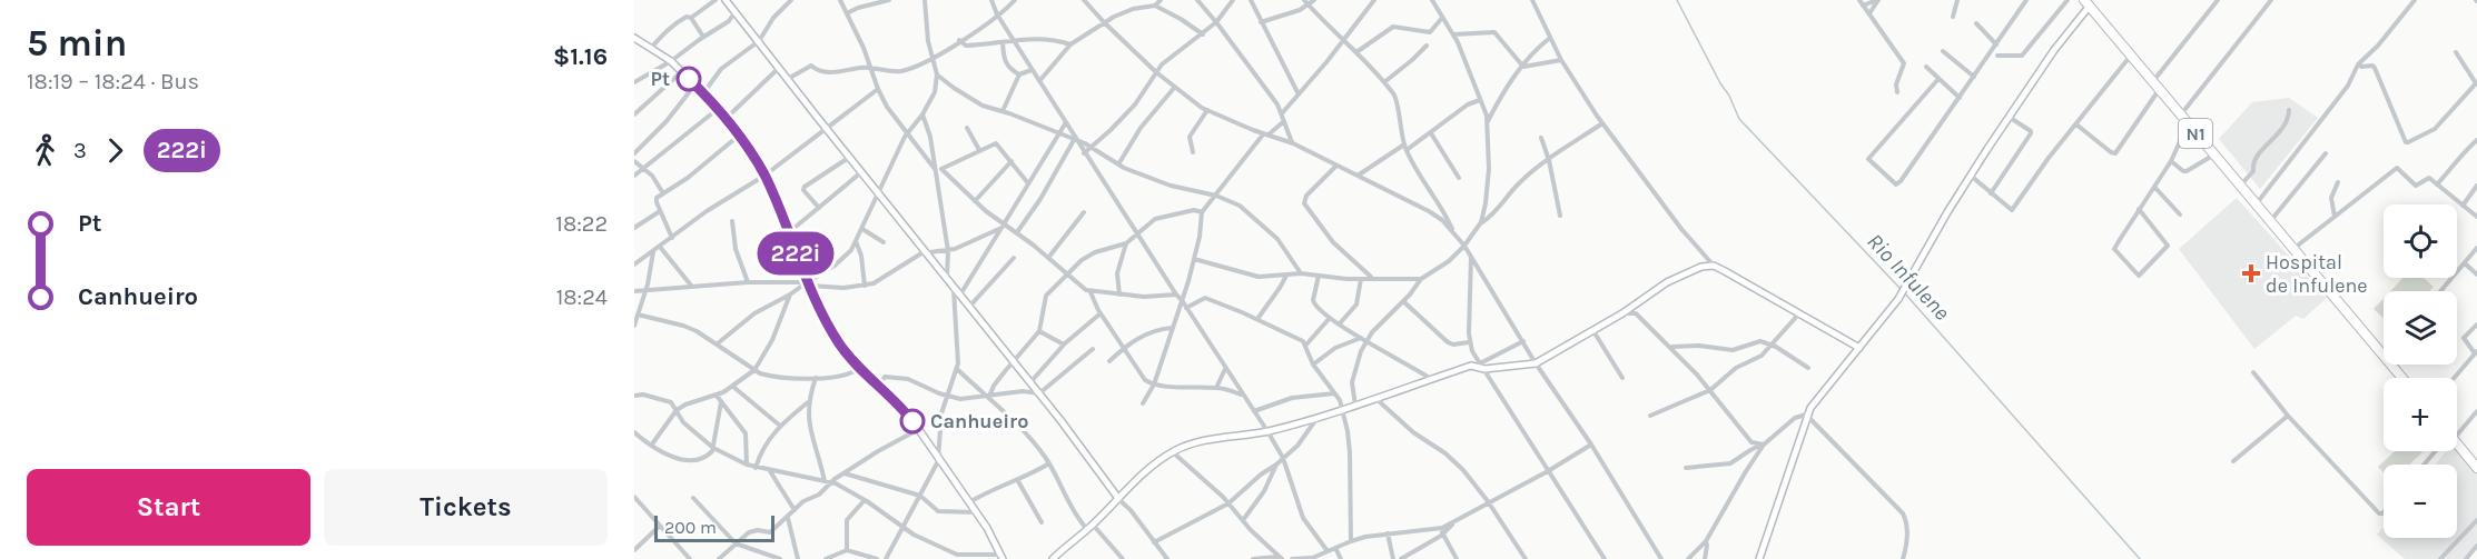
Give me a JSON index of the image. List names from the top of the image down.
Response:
{
  "streets": {
    "highway": ["N1"]
  },
  "water": ["Rio Infulene"],
  "places": {
    "other": ["Pt", "Canhueiro"],
    "health": ["Hospital de Infulene"]
  },
  "lines": ["bus line 222i"],
  "scale_bar": "200 m",
  "page": {
    "heading": ["5 min", "18:19 – 18:24 · Bus", "$1.16"],
    "on_map": "222i",
    "legs": ["3", "222i"],
    "list": [
      {
        "name": "Pt",
        "value": "18:22"
      },
      {
        "name": "Canhueiro",
        "value": "18:24"
      }
    ],
    "map_buttons": ["+", "−"],
    "buttons": ["Start", "Tickets"],
    "scale": "200 m"
  }
}
